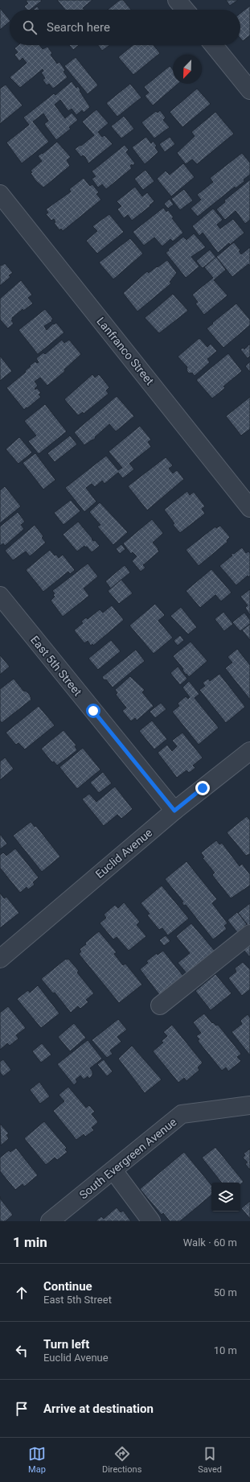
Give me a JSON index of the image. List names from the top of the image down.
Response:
{
  "streets": {
    "street": [
      "Lanfranco Street",
      "East 5th Street",
      "Euclid Avenue",
      "South Evergreen Avenue"
    ]
  },
  "crossings": [
    ["East 5th Street", "Euclid Avenue"]
  ],
  "north": "bottom left",
  "page": {
    "search": "Search here",
    "heading": ["1 min", "Walk · 60 m"],
    "list": [
      ["Continue", "East 5th Street", "50 m"],
      ["Turn left", "Euclid Avenue", "10 m"],
      "Arrive at destination"
    ],
    "nav": ["Map", "Directions", "Saved"]
  }
}
